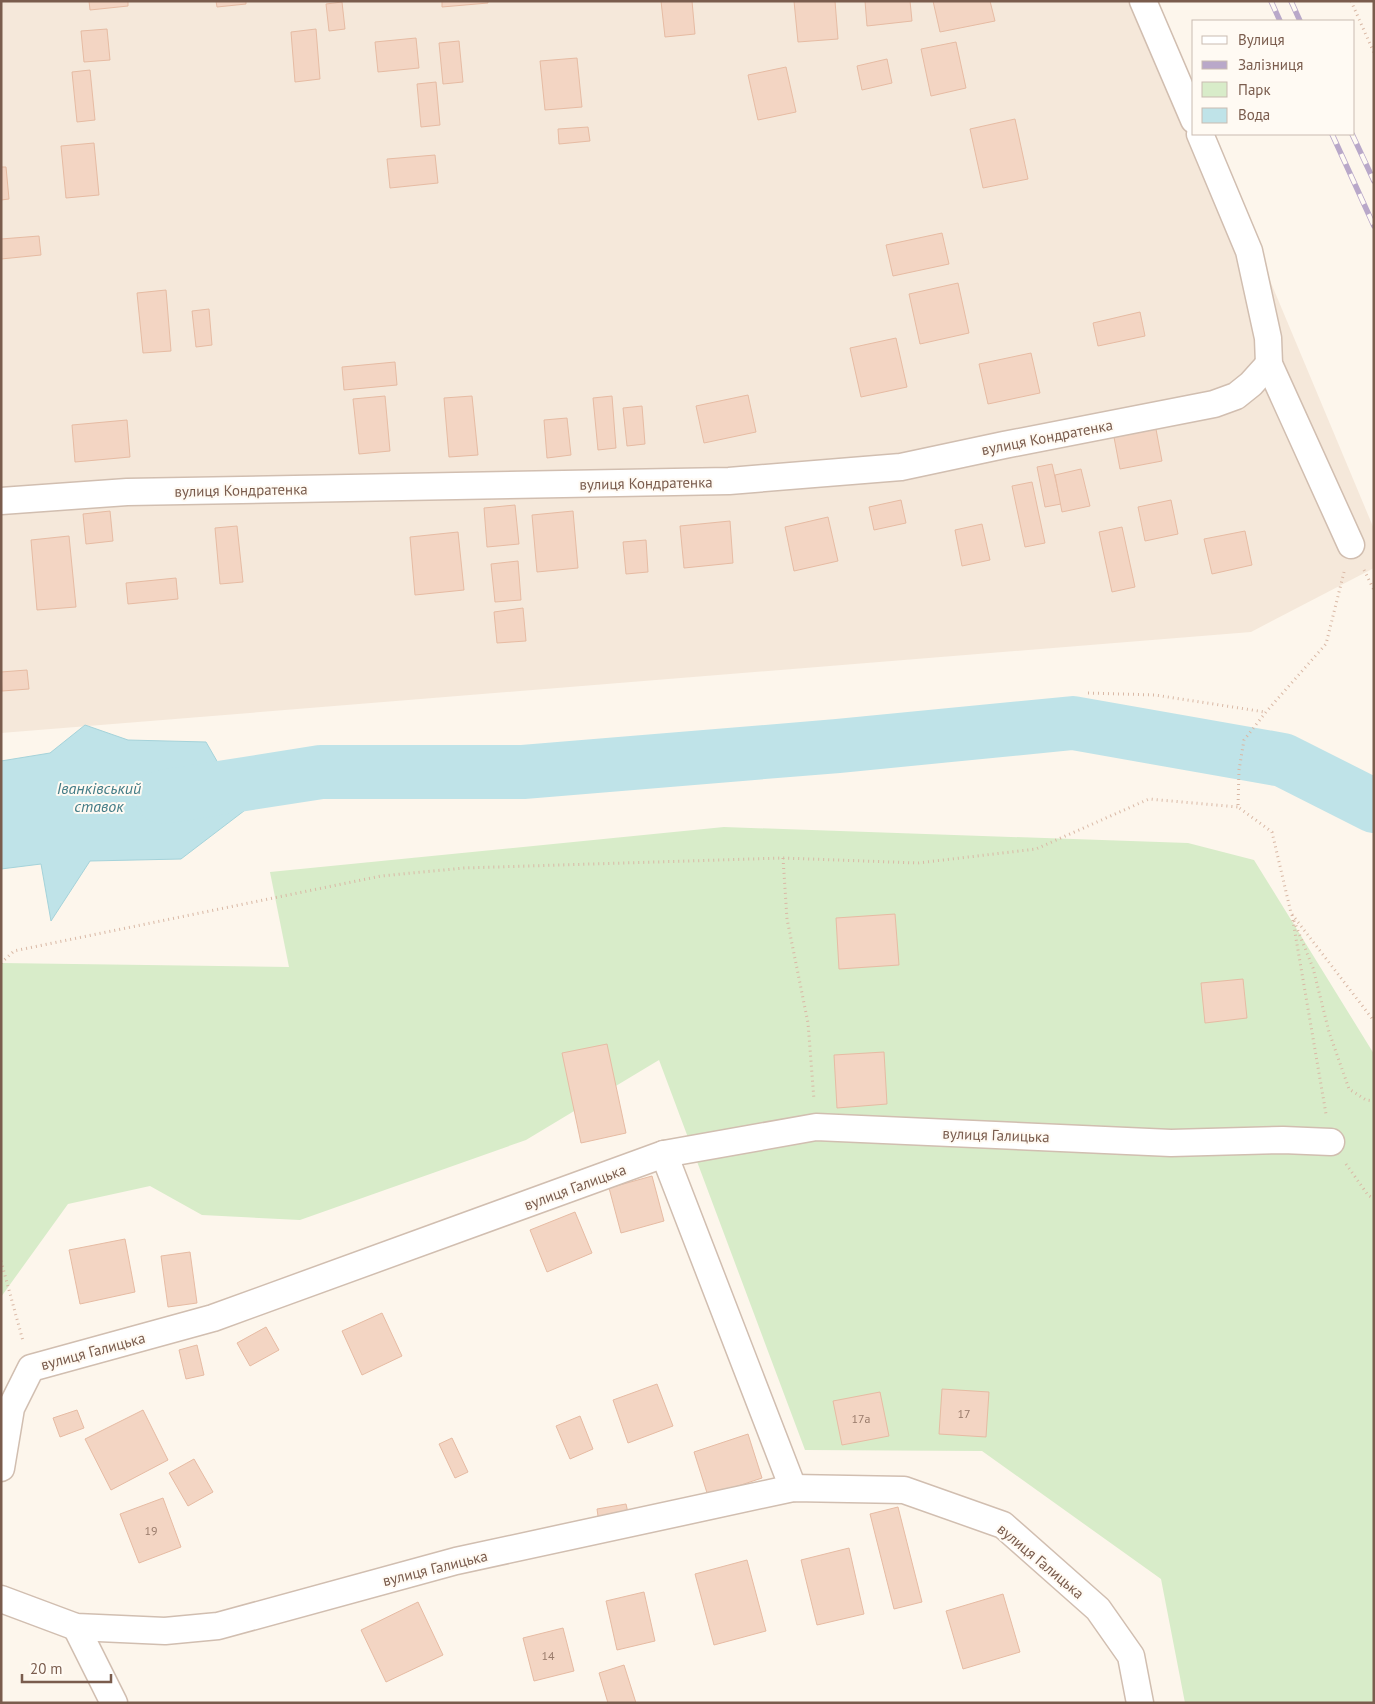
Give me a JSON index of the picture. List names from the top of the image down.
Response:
{
  "streets": {
    "street": ["вулиця Кондратенка", "вулиця Галицька"]
  },
  "water": ["Іванківський ставок"],
  "house_numbers": [
    "17",
    "17а",
    "19",
    "14"
  ],
  "legend": [
    "Вулиця",
    "Залізниця",
    "Парк",
    "Вода"
  ],
  "scale_bar": "20 m"
}
